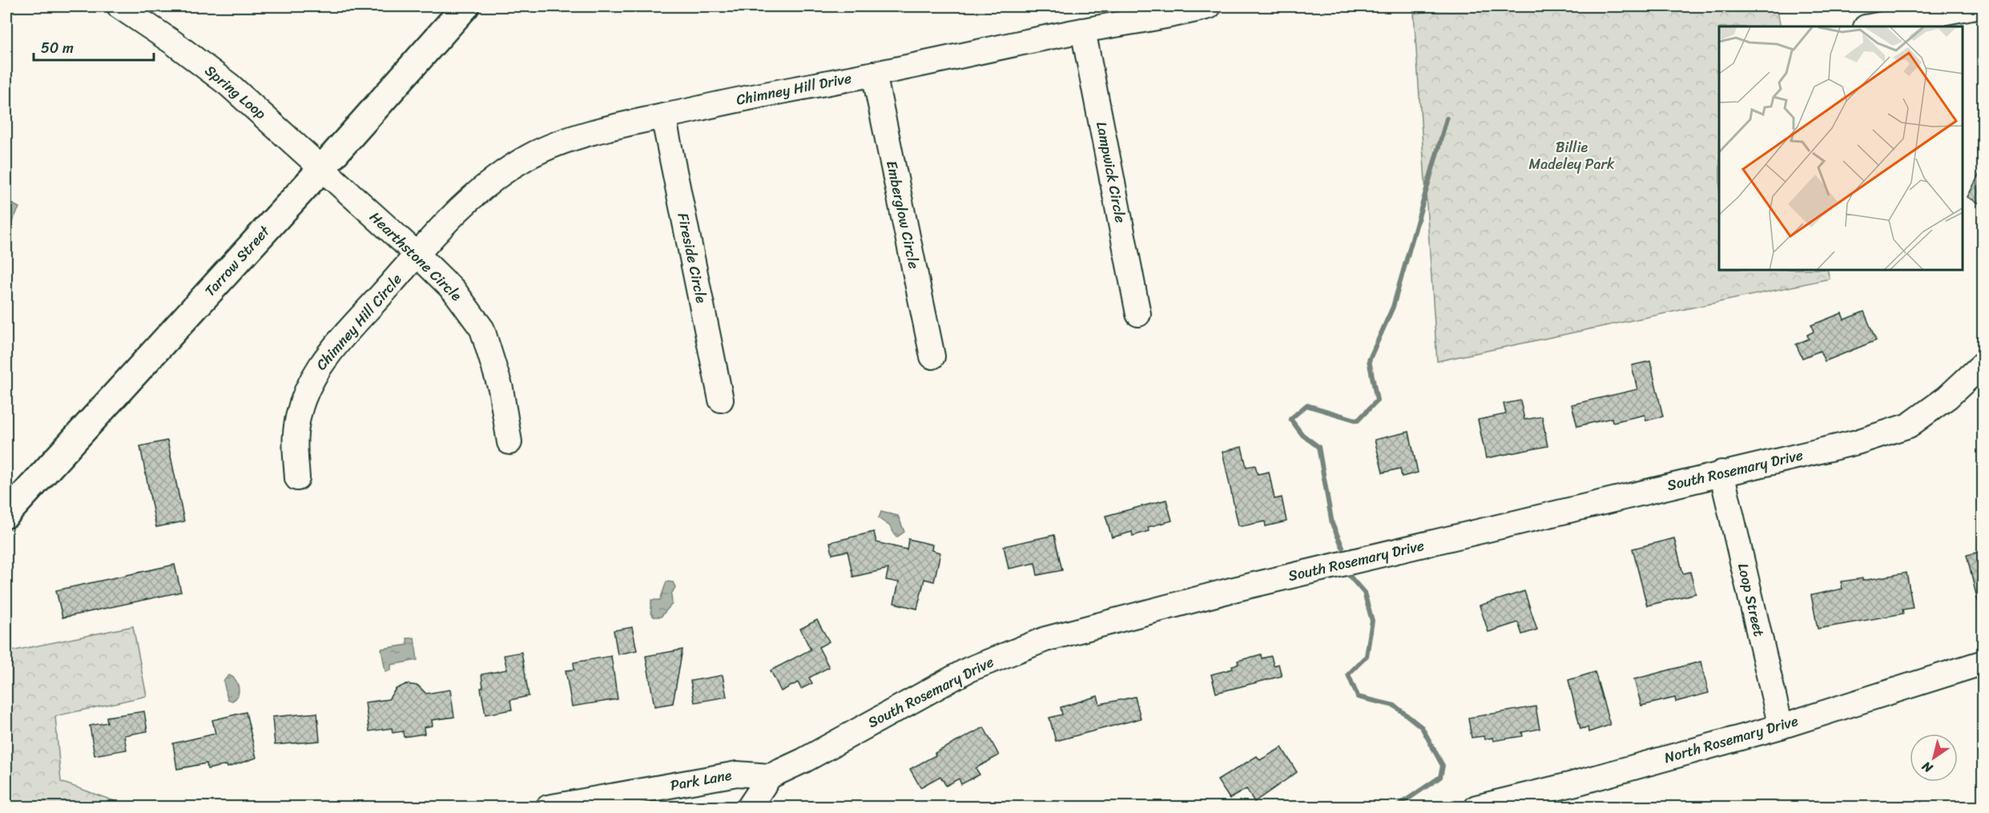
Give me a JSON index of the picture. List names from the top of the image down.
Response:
{
  "streets": {
    "main road": ["Tarrow Street"],
    "street": [
      "Chimney Hill Drive",
      "Spring Loop",
      "Lampwick Circle",
      "Emberglow Circle",
      "Hearthstone Circle",
      "Fireside Circle",
      "Chimney Hill Circle",
      "South Rosemary Drive",
      "Loop Street",
      "North Rosemary Drive",
      "Park Lane"
    ]
  },
  "crossings": [
    ["Chimney Hill Drive", "Lampwick Circle"],
    ["Chimney Hill Drive", "Emberglow Circle"],
    ["Chimney Hill Drive", "Hearthstone Circle"],
    ["Chimney Hill Drive", "Fireside Circle"],
    ["Chimney Hill Drive", "Chimney Hill Circle"],
    ["Spring Loop", "Hearthstone Circle"],
    ["Spring Loop", "Tarrow Street"],
    ["Hearthstone Circle", "Tarrow Street"],
    ["Hearthstone Circle", "Chimney Hill Circle"],
    ["South Rosemary Drive", "Loop Street"],
    ["South Rosemary Drive", "Park Lane"],
    ["Loop Street", "North Rosemary Drive"]
  ],
  "parks": ["Billie Madeley Park"],
  "scale_bar": "50 m",
  "north": "bottom left"
}
